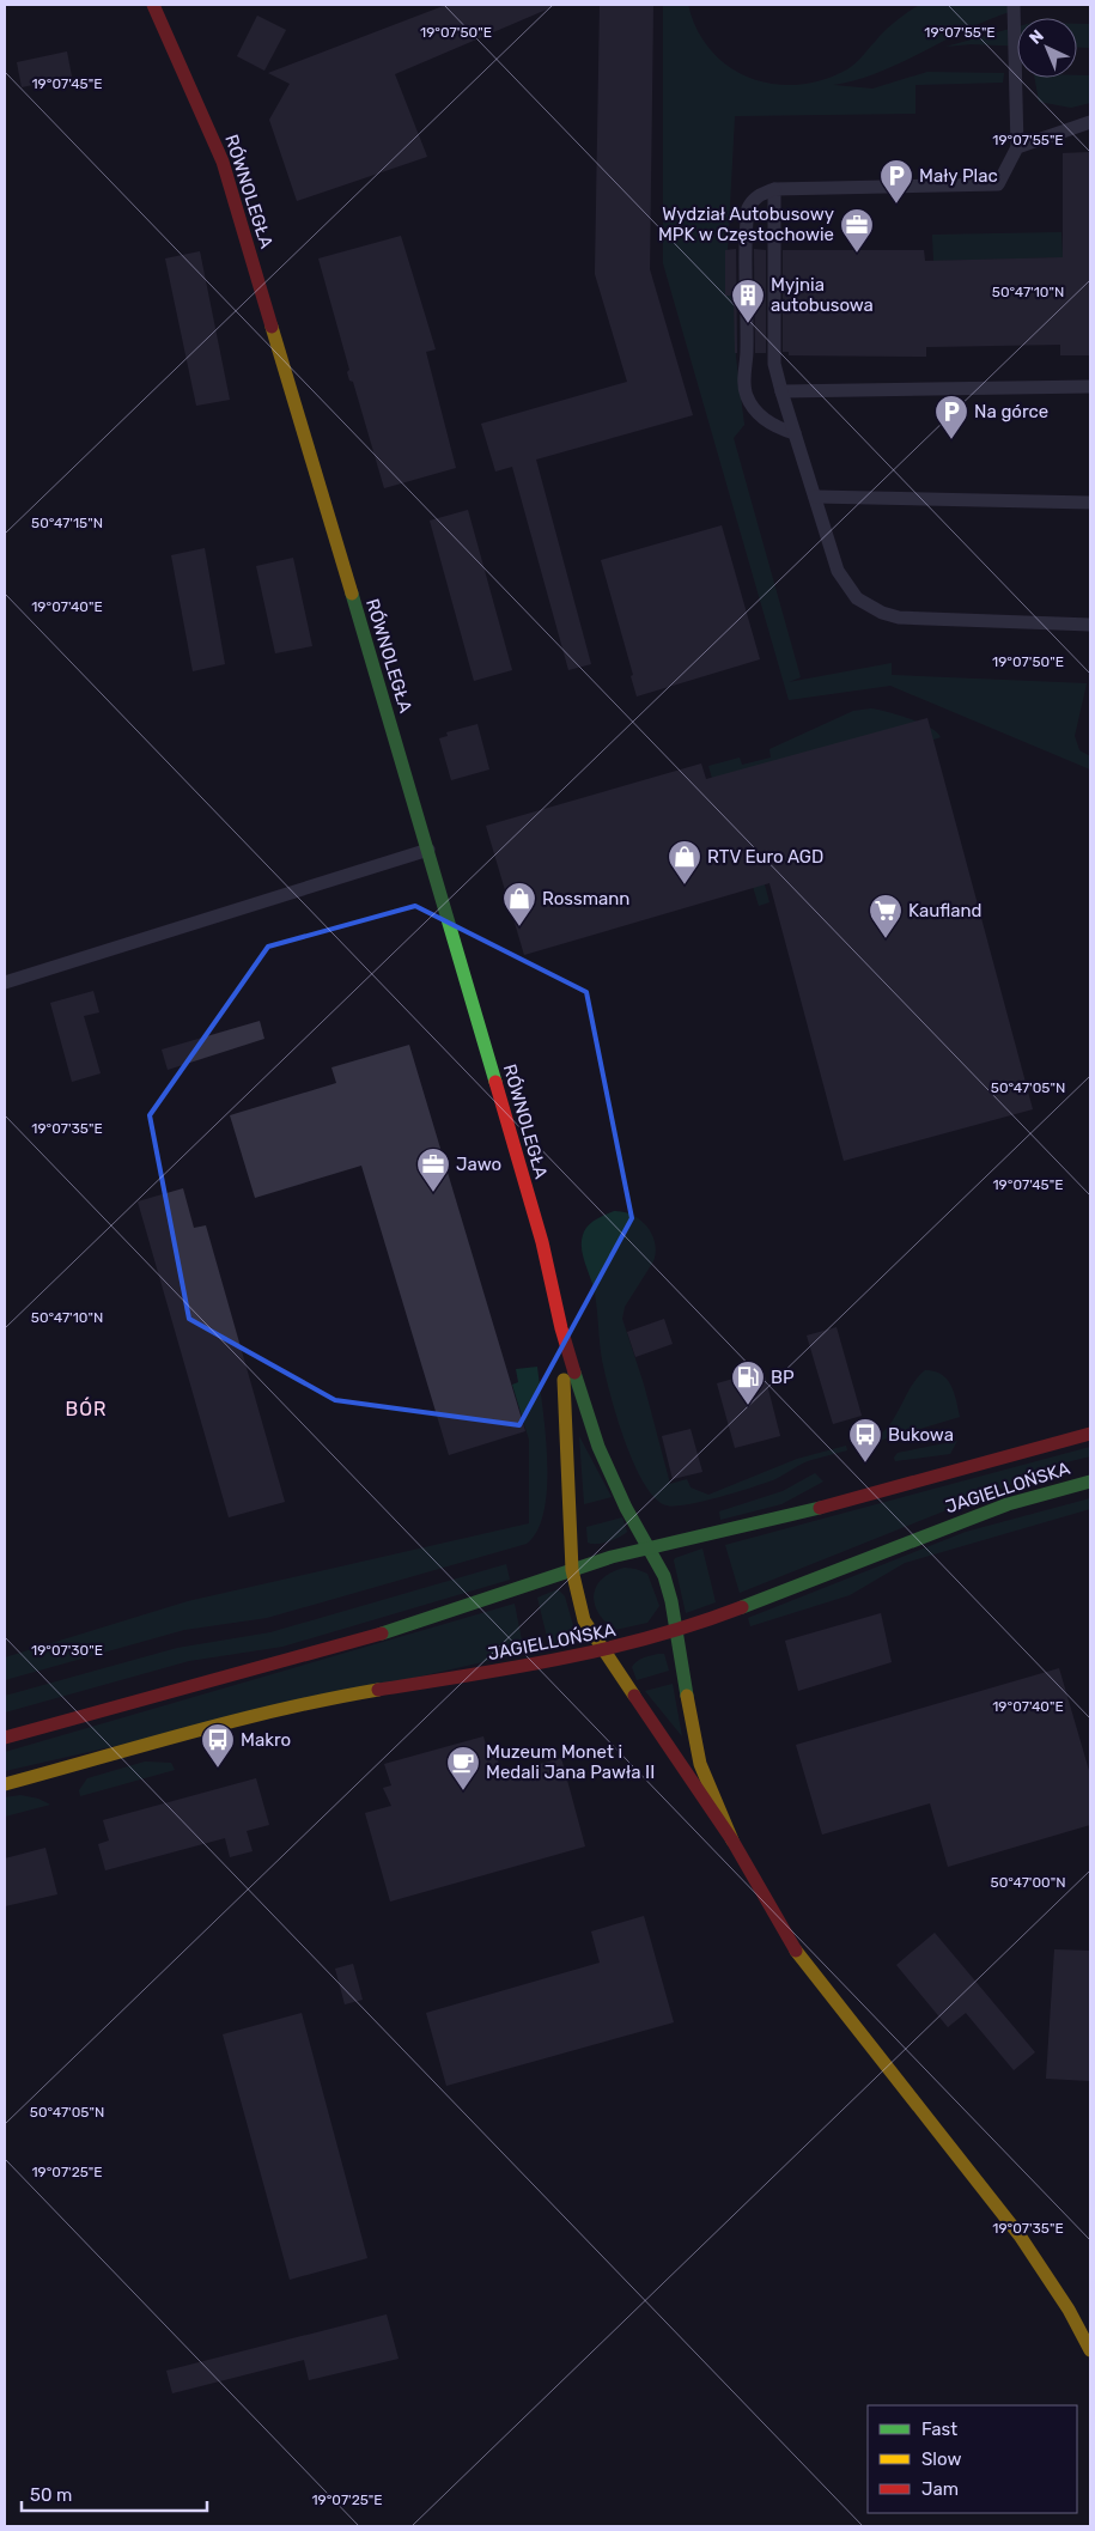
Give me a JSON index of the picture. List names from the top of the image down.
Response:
{
  "streets": {
    "street": ["RÓWNOLEGŁA", "JAGIELLOŃSKA"]
  },
  "crossings": [
    ["RÓWNOLEGŁA", "JAGIELLOŃSKA"]
  ],
  "districts": ["BÓR"],
  "places": {
    "parking": ["Mały Plac", "Na górce"],
    "office": ["Wydział Autobusowy MPK w Częstochowie", "Jawo"],
    "building": ["Myjnia autobusowa"],
    "shop": ["RTV Euro AGD", "Rossmann"],
    "supermarket": ["Kaufland"],
    "fuel station": ["BP"],
    "bus stop": ["Bukowa", "Makro"],
    "cafe": ["Muzeum Monet i Medali Jana Pawła II"]
  },
  "legend": ["Fast", "Slow", "Jam"],
  "scale_bar": "50 m",
  "north": "top left",
  "coordinates": [
    "19°07'50\"E",
    "19°07'55\"E",
    "19°07'45\"E",
    "50°47'10\"N",
    "50°47'15\"N",
    "19°07'40\"E",
    "50°47'05\"N",
    "19°07'35\"E",
    "19°07'30\"E",
    "50°47'00\"N",
    "19°07'25\"E"
  ]
}
